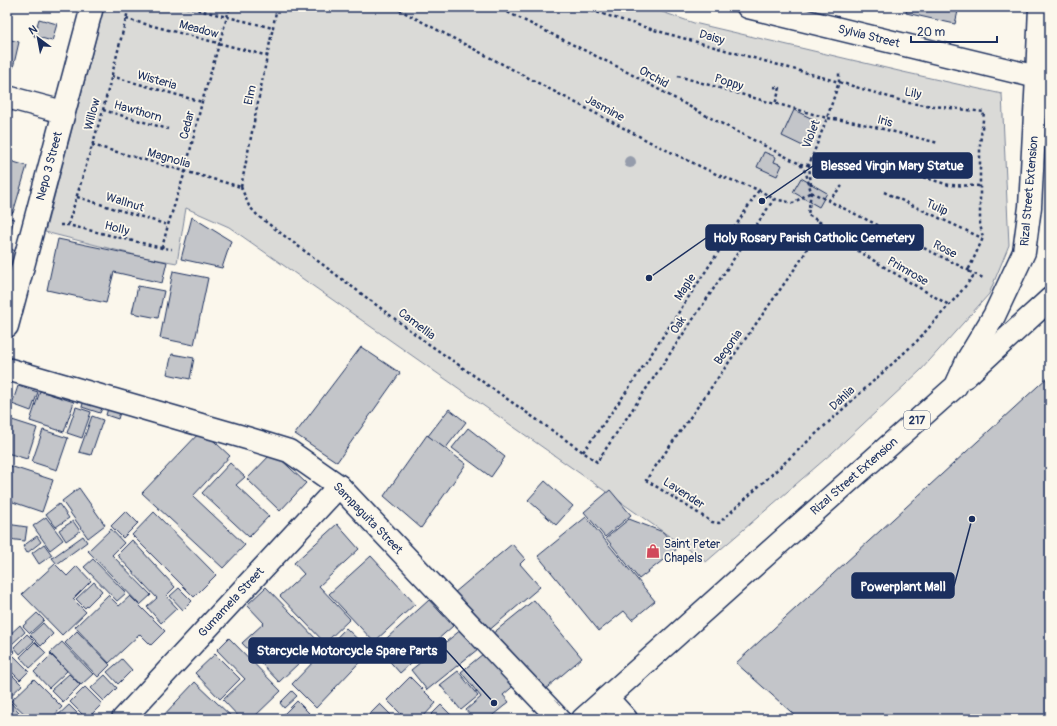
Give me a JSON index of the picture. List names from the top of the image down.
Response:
{
  "streets": {
    "street": [
      "Sylvia Street",
      "Nepo 3 Street",
      "Rizal Street Extension",
      "217",
      "Sampaguita Street",
      "Gumamela Street"
    ],
    "path": [
      "Meadow",
      "Daisy",
      "Orchid",
      "Wisteria",
      "Poppy",
      "Lily",
      "Elm",
      "Jasmine",
      "Hawthorn",
      "Willow",
      "Iris",
      "Cedar",
      "Violet",
      "Magnolia",
      "Wallnut",
      "Tulip",
      "Holly",
      "Rose",
      "Primrose",
      "Maple",
      "Camellia",
      "Oak",
      "Begonia",
      "Dahlia",
      "Lavender"
    ]
  },
  "crossings": [
    ["Meadow", "Elm"],
    ["Meadow", "Willow"],
    ["Meadow", "Cedar"],
    ["Sylvia Street", "Rizal Street Extension"],
    ["Daisy", "Lily"],
    ["Daisy", "Violet"],
    ["Orchid", "Violet"],
    ["Wisteria", "Willow"],
    ["Wisteria", "Cedar"],
    ["Poppy", "Iris"],
    ["Poppy", "Violet"],
    ["Lily", "Violet"],
    ["Elm", "Magnolia"],
    ["Elm", "Camellia"],
    ["Jasmine", "Violet"],
    ["Jasmine", "Rose"],
    ["Jasmine", "Maple"],
    ["Jasmine", "Oak"],
    ["Hawthorn", "Willow"],
    ["Willow", "Magnolia"],
    ["Willow", "Wallnut"],
    ["Willow", "Holly"],
    ["Iris", "Violet"],
    ["Cedar", "Magnolia"],
    ["Cedar", "Wallnut"],
    ["Cedar", "Holly"],
    ["Violet", "Rose"],
    ["Violet", "Primrose"],
    ["Violet", "Begonia"],
    ["Magnolia", "Camellia"],
    ["Primrose", "Begonia"],
    ["Primrose", "Dahlia"],
    ["Maple", "Camellia"],
    ["Camellia", "Oak"],
    ["Begonia", "Lavender"],
    ["Dahlia", "Lavender"],
    ["Sampaguita Street", "Gumamela Street"]
  ],
  "places": {
    "other": [
      "Blessed Virgin Mary Statue",
      "Holy Rosary Parish Catholic Cemetery",
      "Powerplant Mall",
      "Starcycle Motorcycle Spare Parts"
    ],
    "shop": ["Saint Peter Chapels"]
  },
  "scale_bar": "20 m",
  "north": "top left"
}
